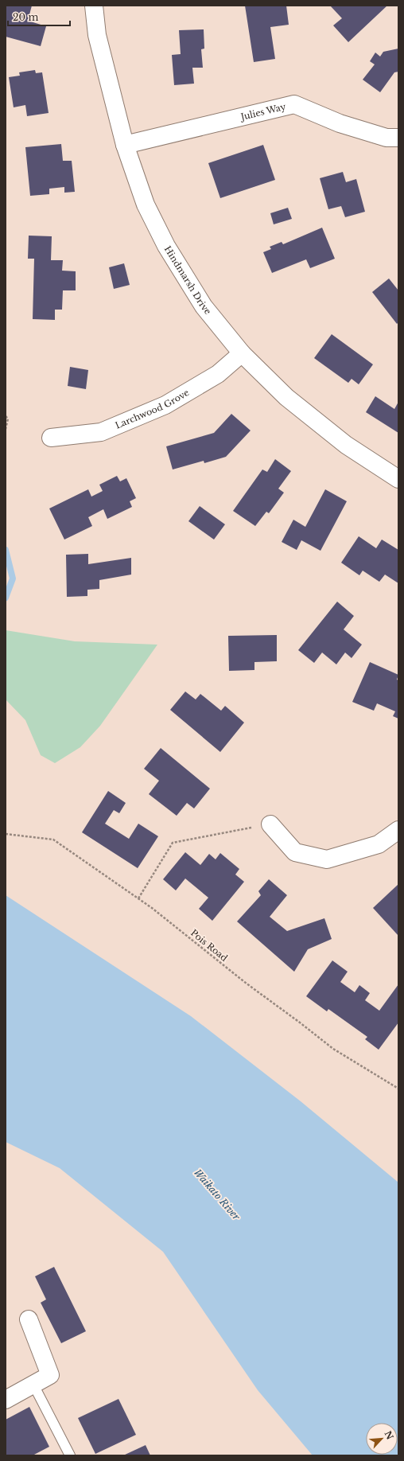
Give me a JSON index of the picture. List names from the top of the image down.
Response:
{
  "streets": {
    "street": ["Julies Way", "Hindmarsh Drive", "Larchwood Grove"],
    "path": ["Pois Road"]
  },
  "crossings": [
    ["Julies Way", "Hindmarsh Drive"],
    ["Hindmarsh Drive", "Larchwood Grove"]
  ],
  "water": ["Waikato River"],
  "scale_bar": "20 m",
  "north": "top right"
}
